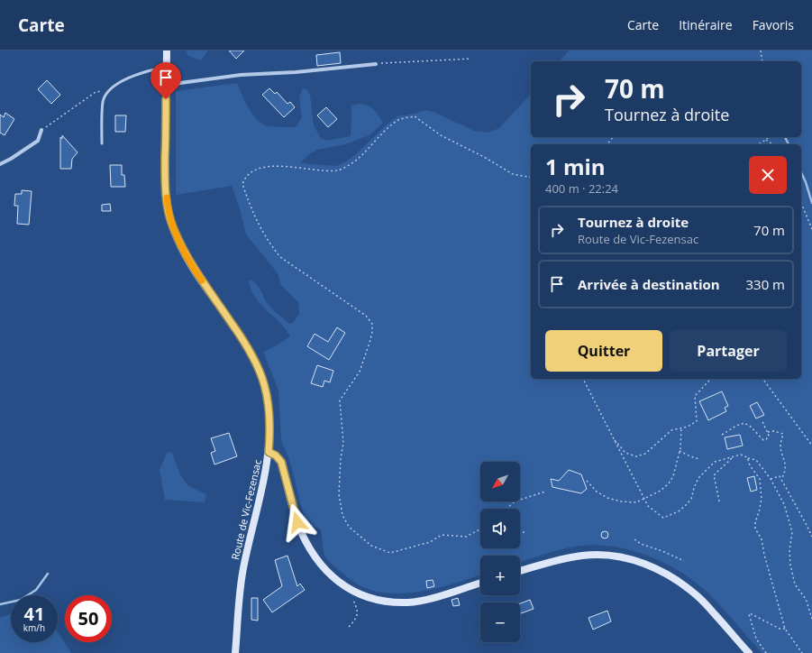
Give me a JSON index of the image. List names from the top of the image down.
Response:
{
  "streets": {
    "main road": ["Route de Vic-Fezensac"]
  },
  "north": "bottom left",
  "page": {
    "header": "Carte",
    "nav": ["Carte", "Itinéraire", "Favoris"],
    "turn": ["70 m", "Tournez à droite"],
    "heading": ["1 min", "400 m · 22:24"],
    "list": [
      {
        "name": "Tournez à droite",
        "note": "Route de Vic-Fezensac",
        "value": "70 m"
      },
      {
        "name": "Arrivée à destination",
        "value": "330 m"
      }
    ],
    "buttons": ["Quitter", "Partager"],
    "map_buttons": ["+", "−"],
    "speed": "41 km/h",
    "limit": "50"
  }
}
